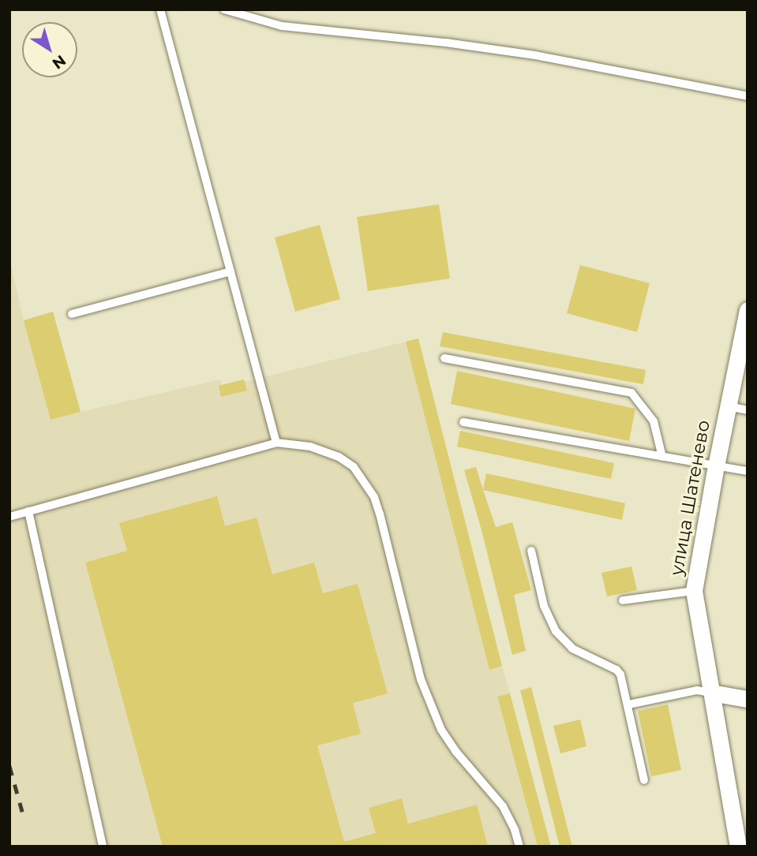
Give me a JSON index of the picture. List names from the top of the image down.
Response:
{
  "streets": {
    "street": ["улица Шатенево"]
  },
  "north": "bottom right"
}
